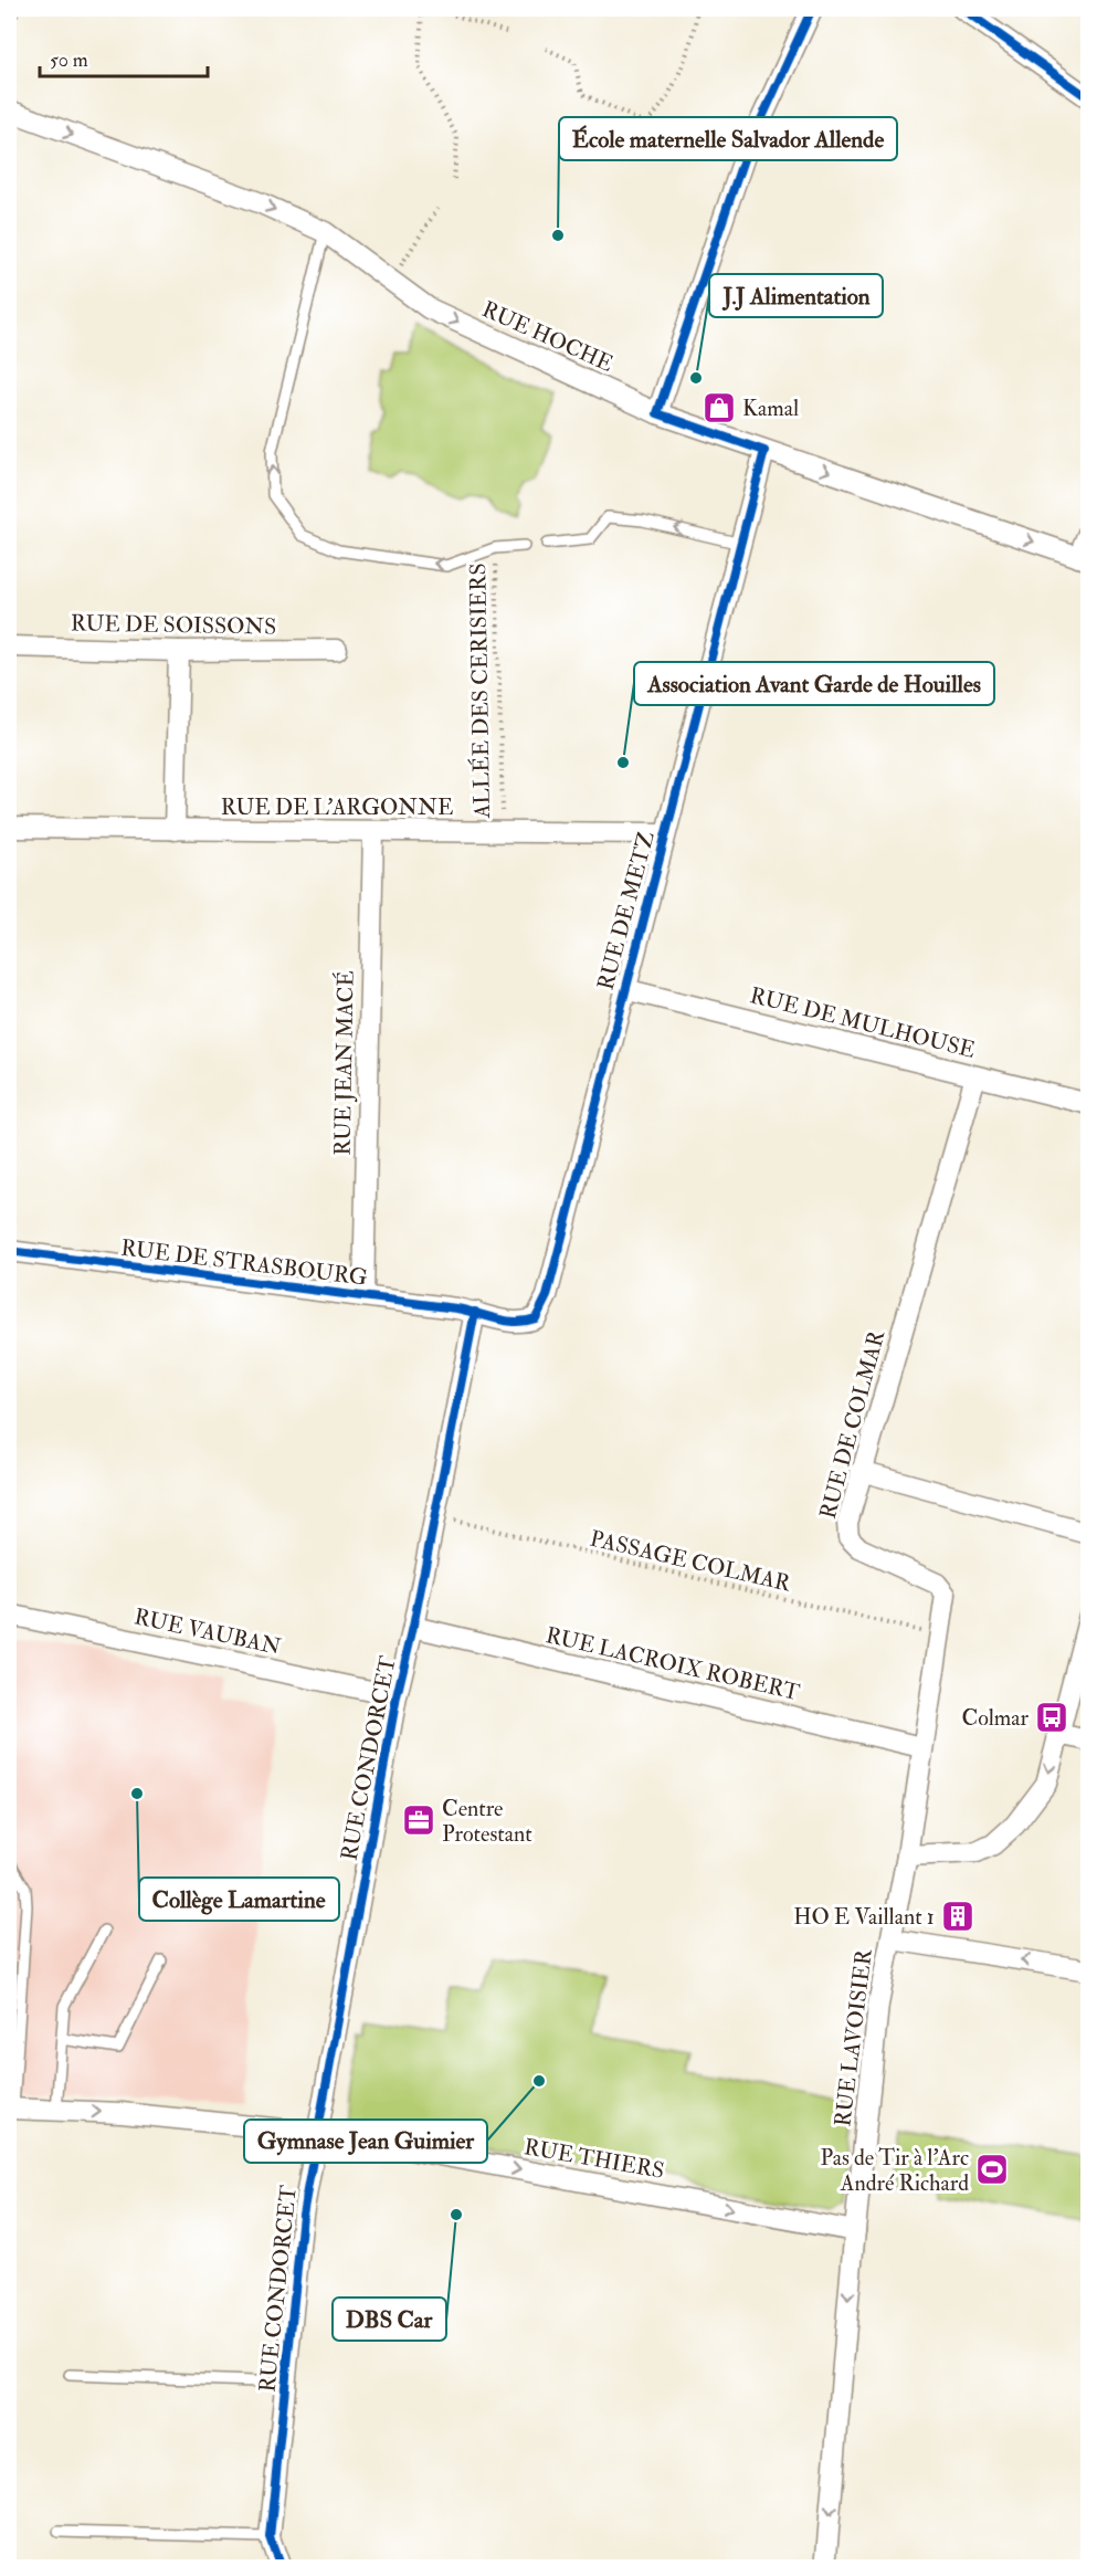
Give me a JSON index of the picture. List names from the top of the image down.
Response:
{
  "streets": {
    "street": [
      "RUE HOCHE",
      "RUE DE SOISSONS",
      "RUE DE L'ARGONNE",
      "RUE DE METZ",
      "RUE DE MULHOUSE",
      "RUE JEAN MACÉ",
      "RUE DE STRASBOURG",
      "RUE DE COLMAR",
      "RUE VAUBAN",
      "RUE LACROIX ROBERT",
      "RUE CONDORCET",
      "RUE LAVOISIER",
      "RUE THIERS"
    ],
    "lane": ["ALLÉE DES CERISIERS"],
    "path": ["PASSAGE COLMAR"]
  },
  "crossings": [
    ["RUE HOCHE", "ALLÉE DES CERISIERS"],
    ["RUE HOCHE", "RUE DE METZ"],
    ["ALLÉE DES CERISIERS", "RUE DE L'ARGONNE"],
    ["RUE DE L'ARGONNE", "RUE DE METZ"],
    ["RUE DE L'ARGONNE", "RUE JEAN MACÉ"],
    ["RUE DE METZ", "RUE DE MULHOUSE"],
    ["RUE DE METZ", "RUE DE STRASBOURG"],
    ["RUE DE METZ", "RUE CONDORCET"],
    ["RUE DE MULHOUSE", "RUE DE COLMAR"],
    ["RUE JEAN MACÉ", "RUE DE STRASBOURG"],
    ["RUE DE STRASBOURG", "RUE CONDORCET"],
    ["RUE DE COLMAR", "PASSAGE COLMAR"],
    ["RUE DE COLMAR", "RUE LACROIX ROBERT"],
    ["RUE DE COLMAR", "RUE LAVOISIER"],
    ["PASSAGE COLMAR", "RUE CONDORCET"],
    ["RUE VAUBAN", "RUE CONDORCET"],
    ["RUE LACROIX ROBERT", "RUE CONDORCET"],
    ["RUE CONDORCET", "RUE THIERS"],
    ["RUE LAVOISIER", "RUE THIERS"]
  ],
  "one_way": ["RUE HOCHE", "RUE LAVOISIER", "RUE THIERS"],
  "places": {
    "other": [
      "École maternelle Salvador Allende",
      "J.J Alimentation",
      "Association Avant Garde de Houilles",
      "Collège Lamartine",
      "Gymnase Jean Guimier",
      "DBS Car"
    ],
    "shop": ["Kamal"],
    "bus stop": ["Colmar"],
    "office": ["Centre Protestant"],
    "building": ["HO E Vaillant 1"],
    "sports": ["Pas de Tir à l'Arc André Richard"]
  },
  "scale_bar": "50 m"
}
